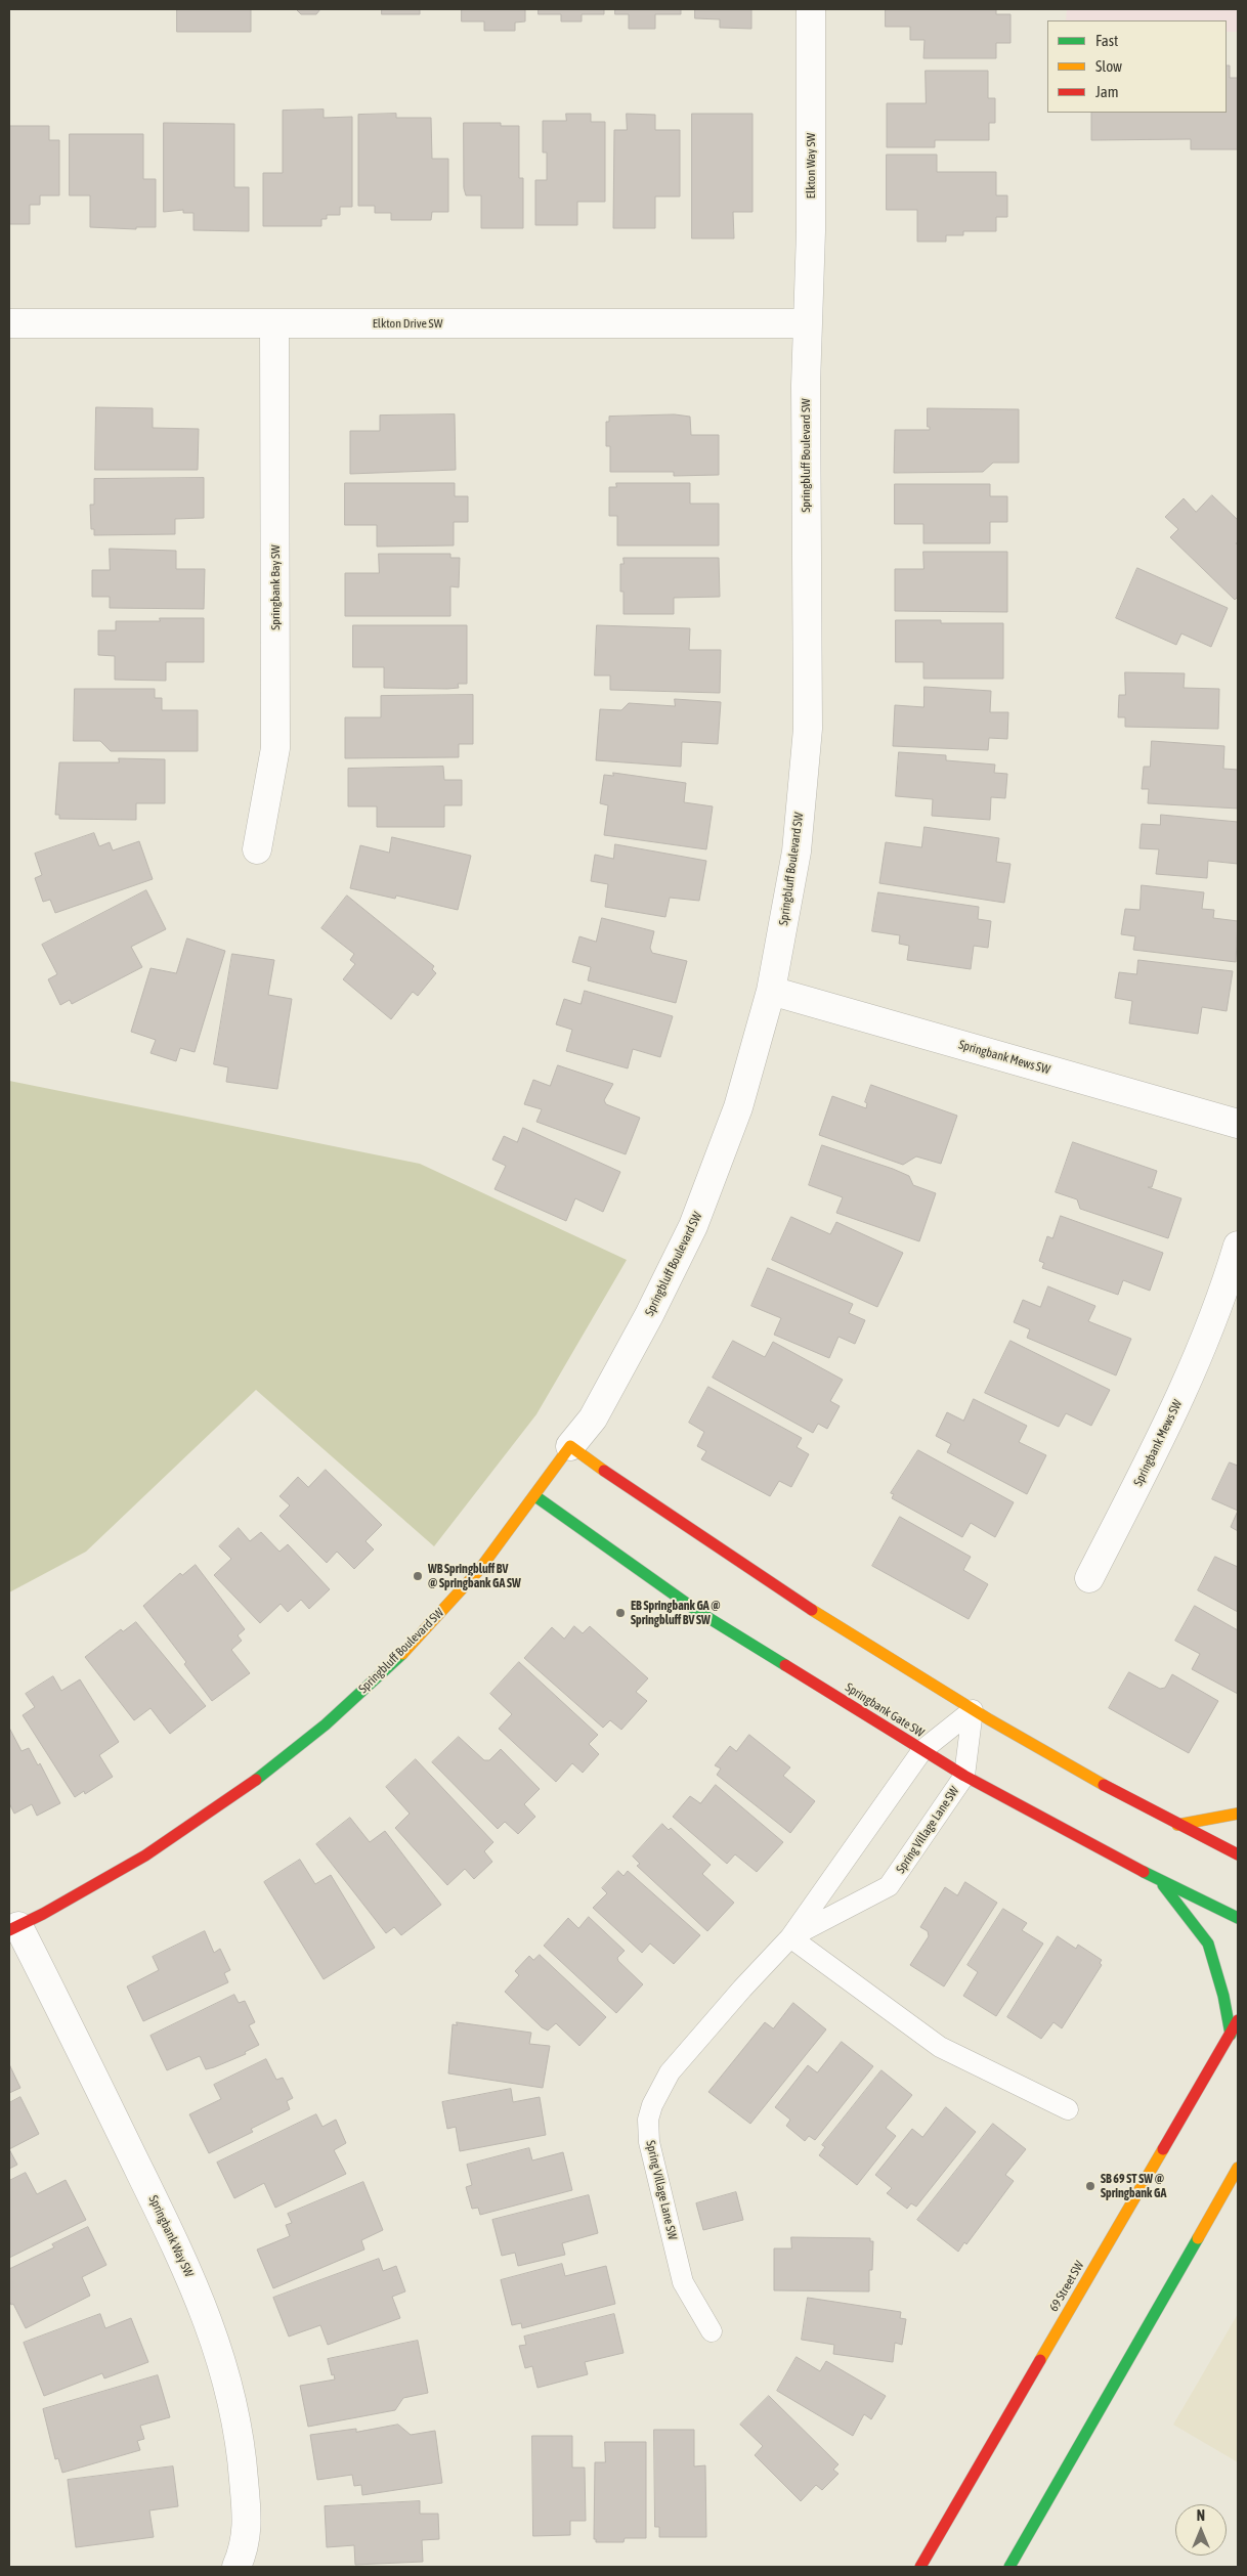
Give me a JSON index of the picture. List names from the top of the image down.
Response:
{
  "streets": {
    "street": [
      "Elkton Way SW",
      "Elkton Drive SW",
      "Springbluff Boulevard SW",
      "Springbank Bay SW",
      "Springbank Mews SW",
      "Springbank Gate SW",
      "Springbank Way SW",
      "69 Street SW"
    ],
    "lane": ["Spring Village Lane SW"]
  },
  "crossings": [
    ["Elkton Way SW", "Elkton Drive SW"],
    ["Elkton Way SW", "Springbluff Boulevard SW"],
    ["Elkton Drive SW", "Springbluff Boulevard SW"],
    ["Elkton Drive SW", "Springbank Bay SW"],
    ["Springbluff Boulevard SW", "Springbank Mews SW"],
    ["Springbluff Boulevard SW", "Springbank Gate SW"],
    ["Springbluff Boulevard SW", "Springbank Way SW"],
    ["Springbank Gate SW", "Spring Village Lane SW"]
  ],
  "places": ["WB Springbluff BV @ Springbank GA SW", "EB Springbank GA @ Springbluff BV SW", "SB 69 ST SW @ Springbank GA"],
  "legend": ["Fast", "Slow", "Jam"],
  "north": "top"
}
